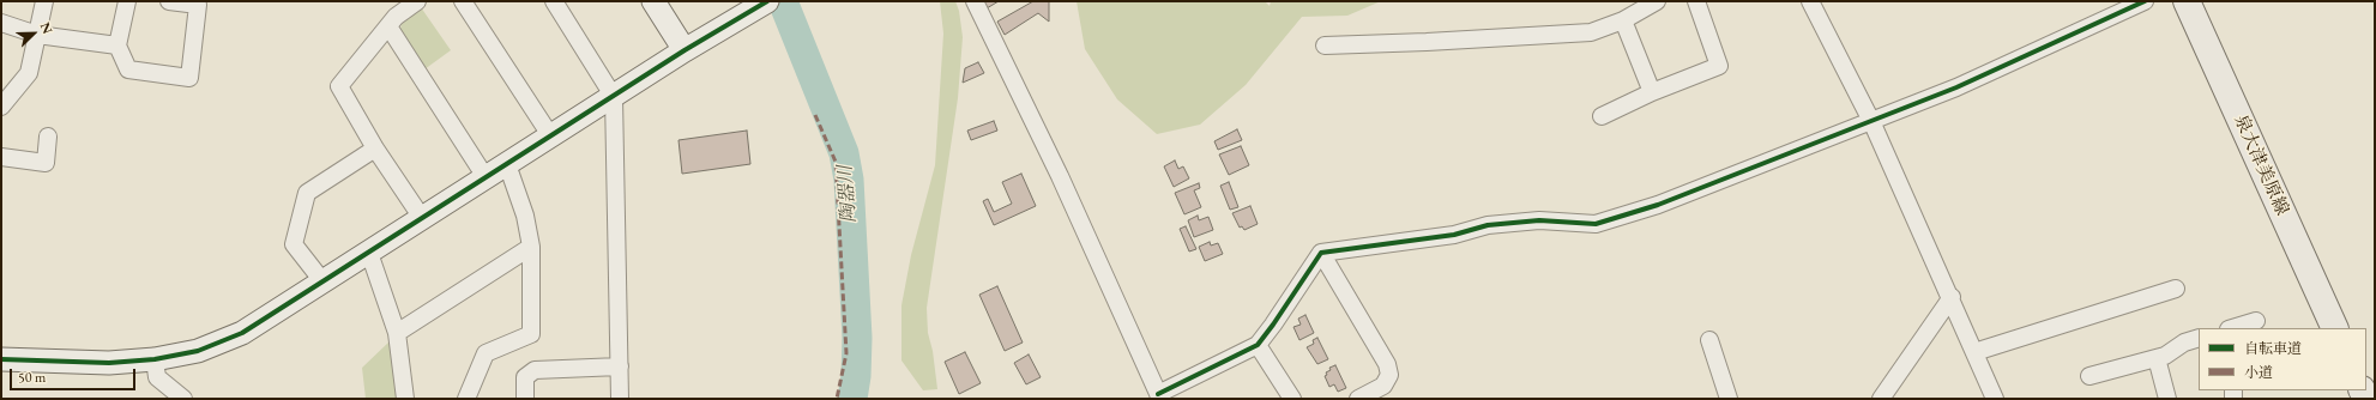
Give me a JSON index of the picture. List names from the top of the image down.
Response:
{
  "streets": {
    "main road": ["泉大津美原線"]
  },
  "water": ["陶器川"],
  "legend": ["自転車道", "小道"],
  "scale_bar": "50 m",
  "north": "top right"
}
